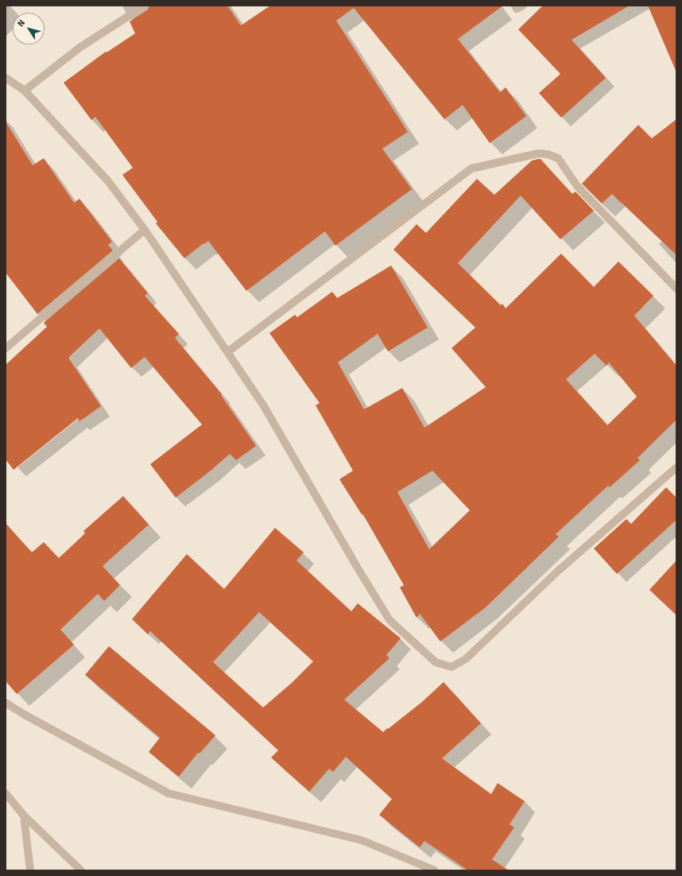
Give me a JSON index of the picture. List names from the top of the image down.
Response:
{
  "north": "top left"
}
